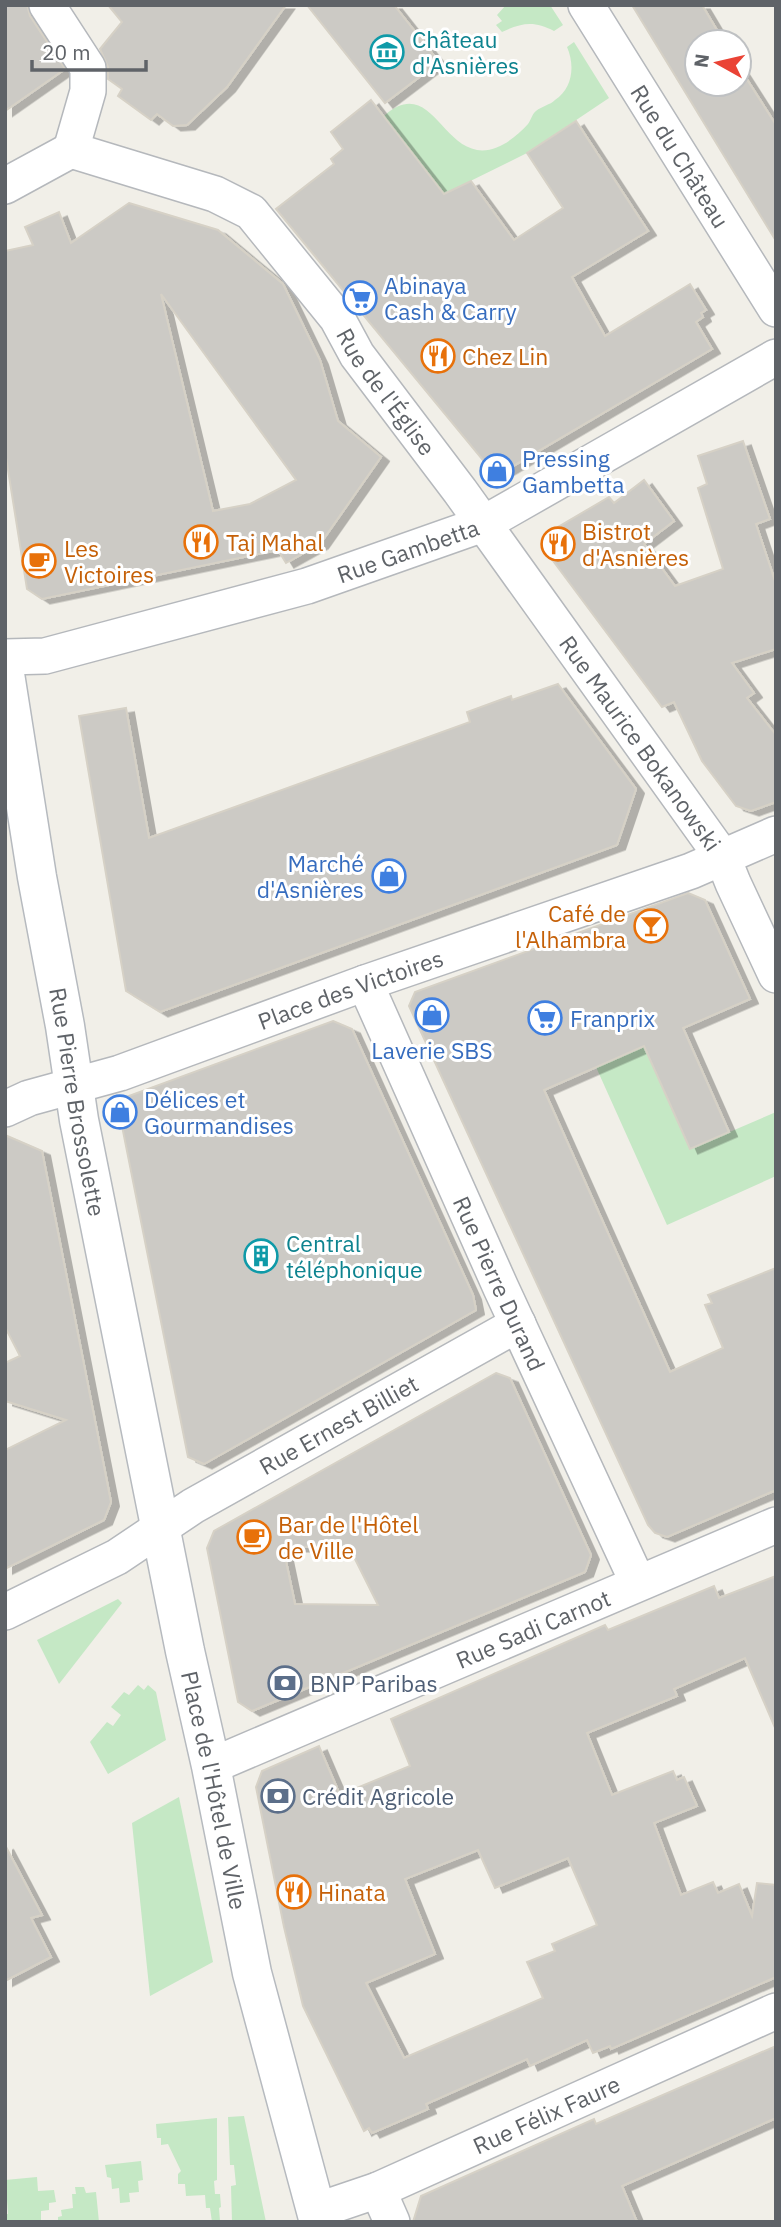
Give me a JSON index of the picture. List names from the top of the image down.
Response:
{
  "streets": {
    "main road": ["Rue Pierre Brossolette", "Place de l'Hôtel de Ville"],
    "street": [
      "Rue du Château",
      "Rue de l'Église",
      "Rue Gambetta",
      "Rue Maurice Bokanowski",
      "Place des Victoires",
      "Rue Pierre Durand",
      "Rue Ernest Billiet",
      "Rue Sadi Carnot",
      "Rue Félix Faure"
    ]
  },
  "crossings": [
    ["Rue de l'Église", "Rue Gambetta"],
    ["Rue de l'Église", "Rue Maurice Bokanowski"],
    ["Rue Gambetta", "Rue Maurice Bokanowski"],
    ["Rue Maurice Bokanowski", "Place des Victoires"],
    ["Place des Victoires", "Rue Pierre Brossolette"],
    ["Place des Victoires", "Rue Pierre Durand"],
    ["Rue Pierre Brossolette", "Rue Ernest Billiet"],
    ["Rue Pierre Brossolette", "Place de l'Hôtel de Ville"],
    ["Rue Pierre Durand", "Rue Ernest Billiet"],
    ["Rue Pierre Durand", "Rue Sadi Carnot"],
    ["Rue Ernest Billiet", "Place de l'Hôtel de Ville"],
    ["Rue Sadi Carnot", "Place de l'Hôtel de Ville"],
    ["Place de l'Hôtel de Ville", "Rue Félix Faure"]
  ],
  "places": {
    "museum": ["Château d'Asnières"],
    "supermarket": ["Abinaya Cash & Carry", "Franprix"],
    "restaurant": [
      "Chez Lin",
      "Taj Mahal",
      "Bistrot d'Asnières",
      "Hinata"
    ],
    "shop": [
      "Pressing Gambetta",
      "Marché d'Asnières",
      "Laverie SBS",
      "Délices et Gourmandises"
    ],
    "cafe": ["Les Victoires", "Bar de l'Hôtel de Ville"],
    "bar": ["Café de l'Alhambra"],
    "building": ["Central téléphonique"],
    "bank": ["BNP Paribas", "Crédit Agricole"]
  },
  "scale_bar": "20 m",
  "north": "left"
}
